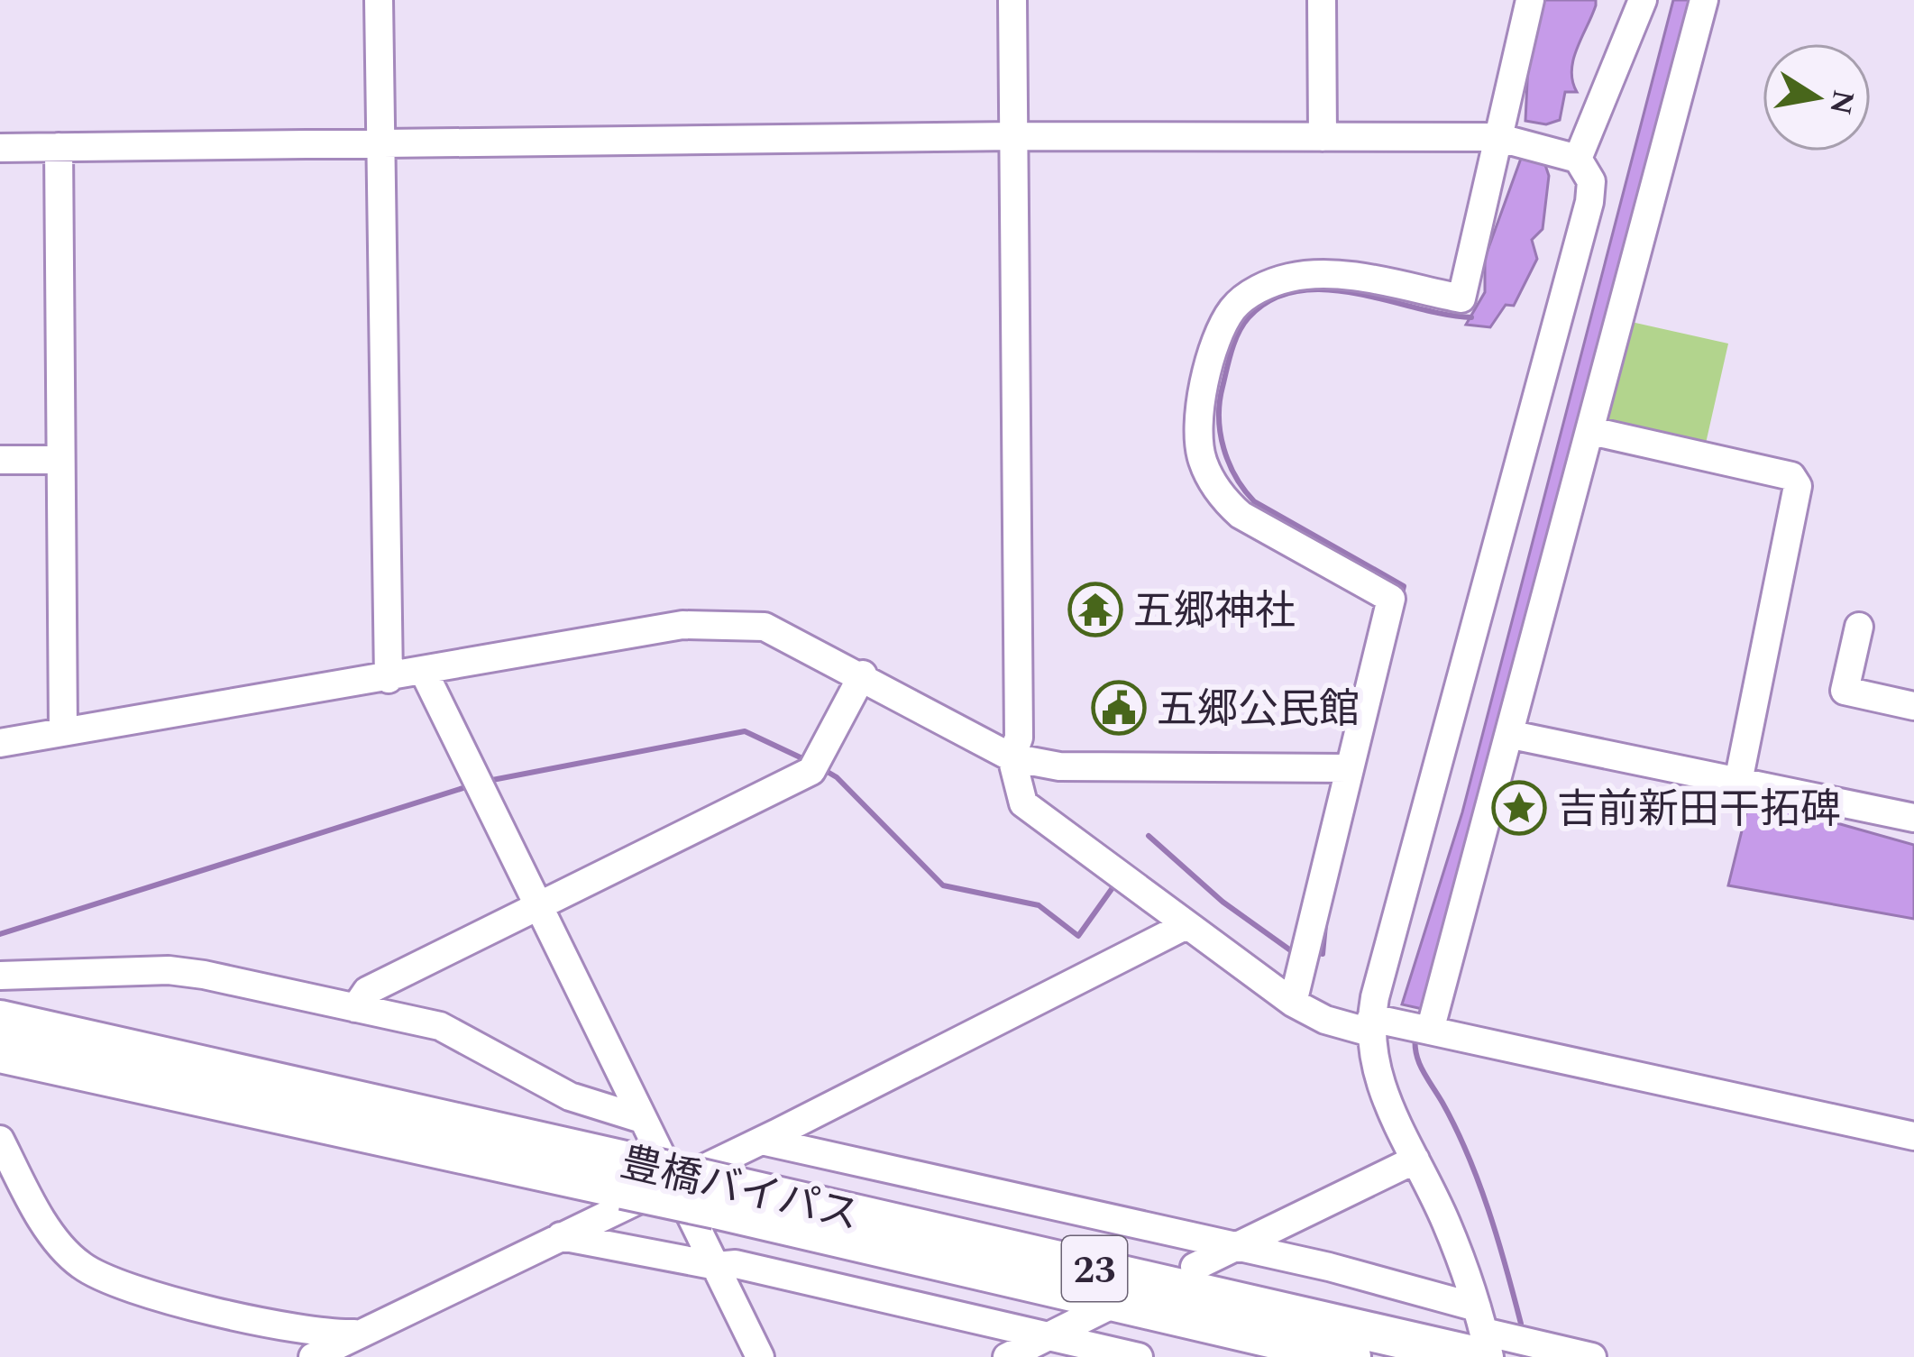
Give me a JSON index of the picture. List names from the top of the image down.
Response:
{
  "streets": {
    "highway": ["豊橋バイパス", "23"]
  },
  "places": {
    "temple": ["五郷神社"],
    "public building": ["五郷公民館"],
    "place": ["吉前新田干拓碑"]
  },
  "north": "right"
}
